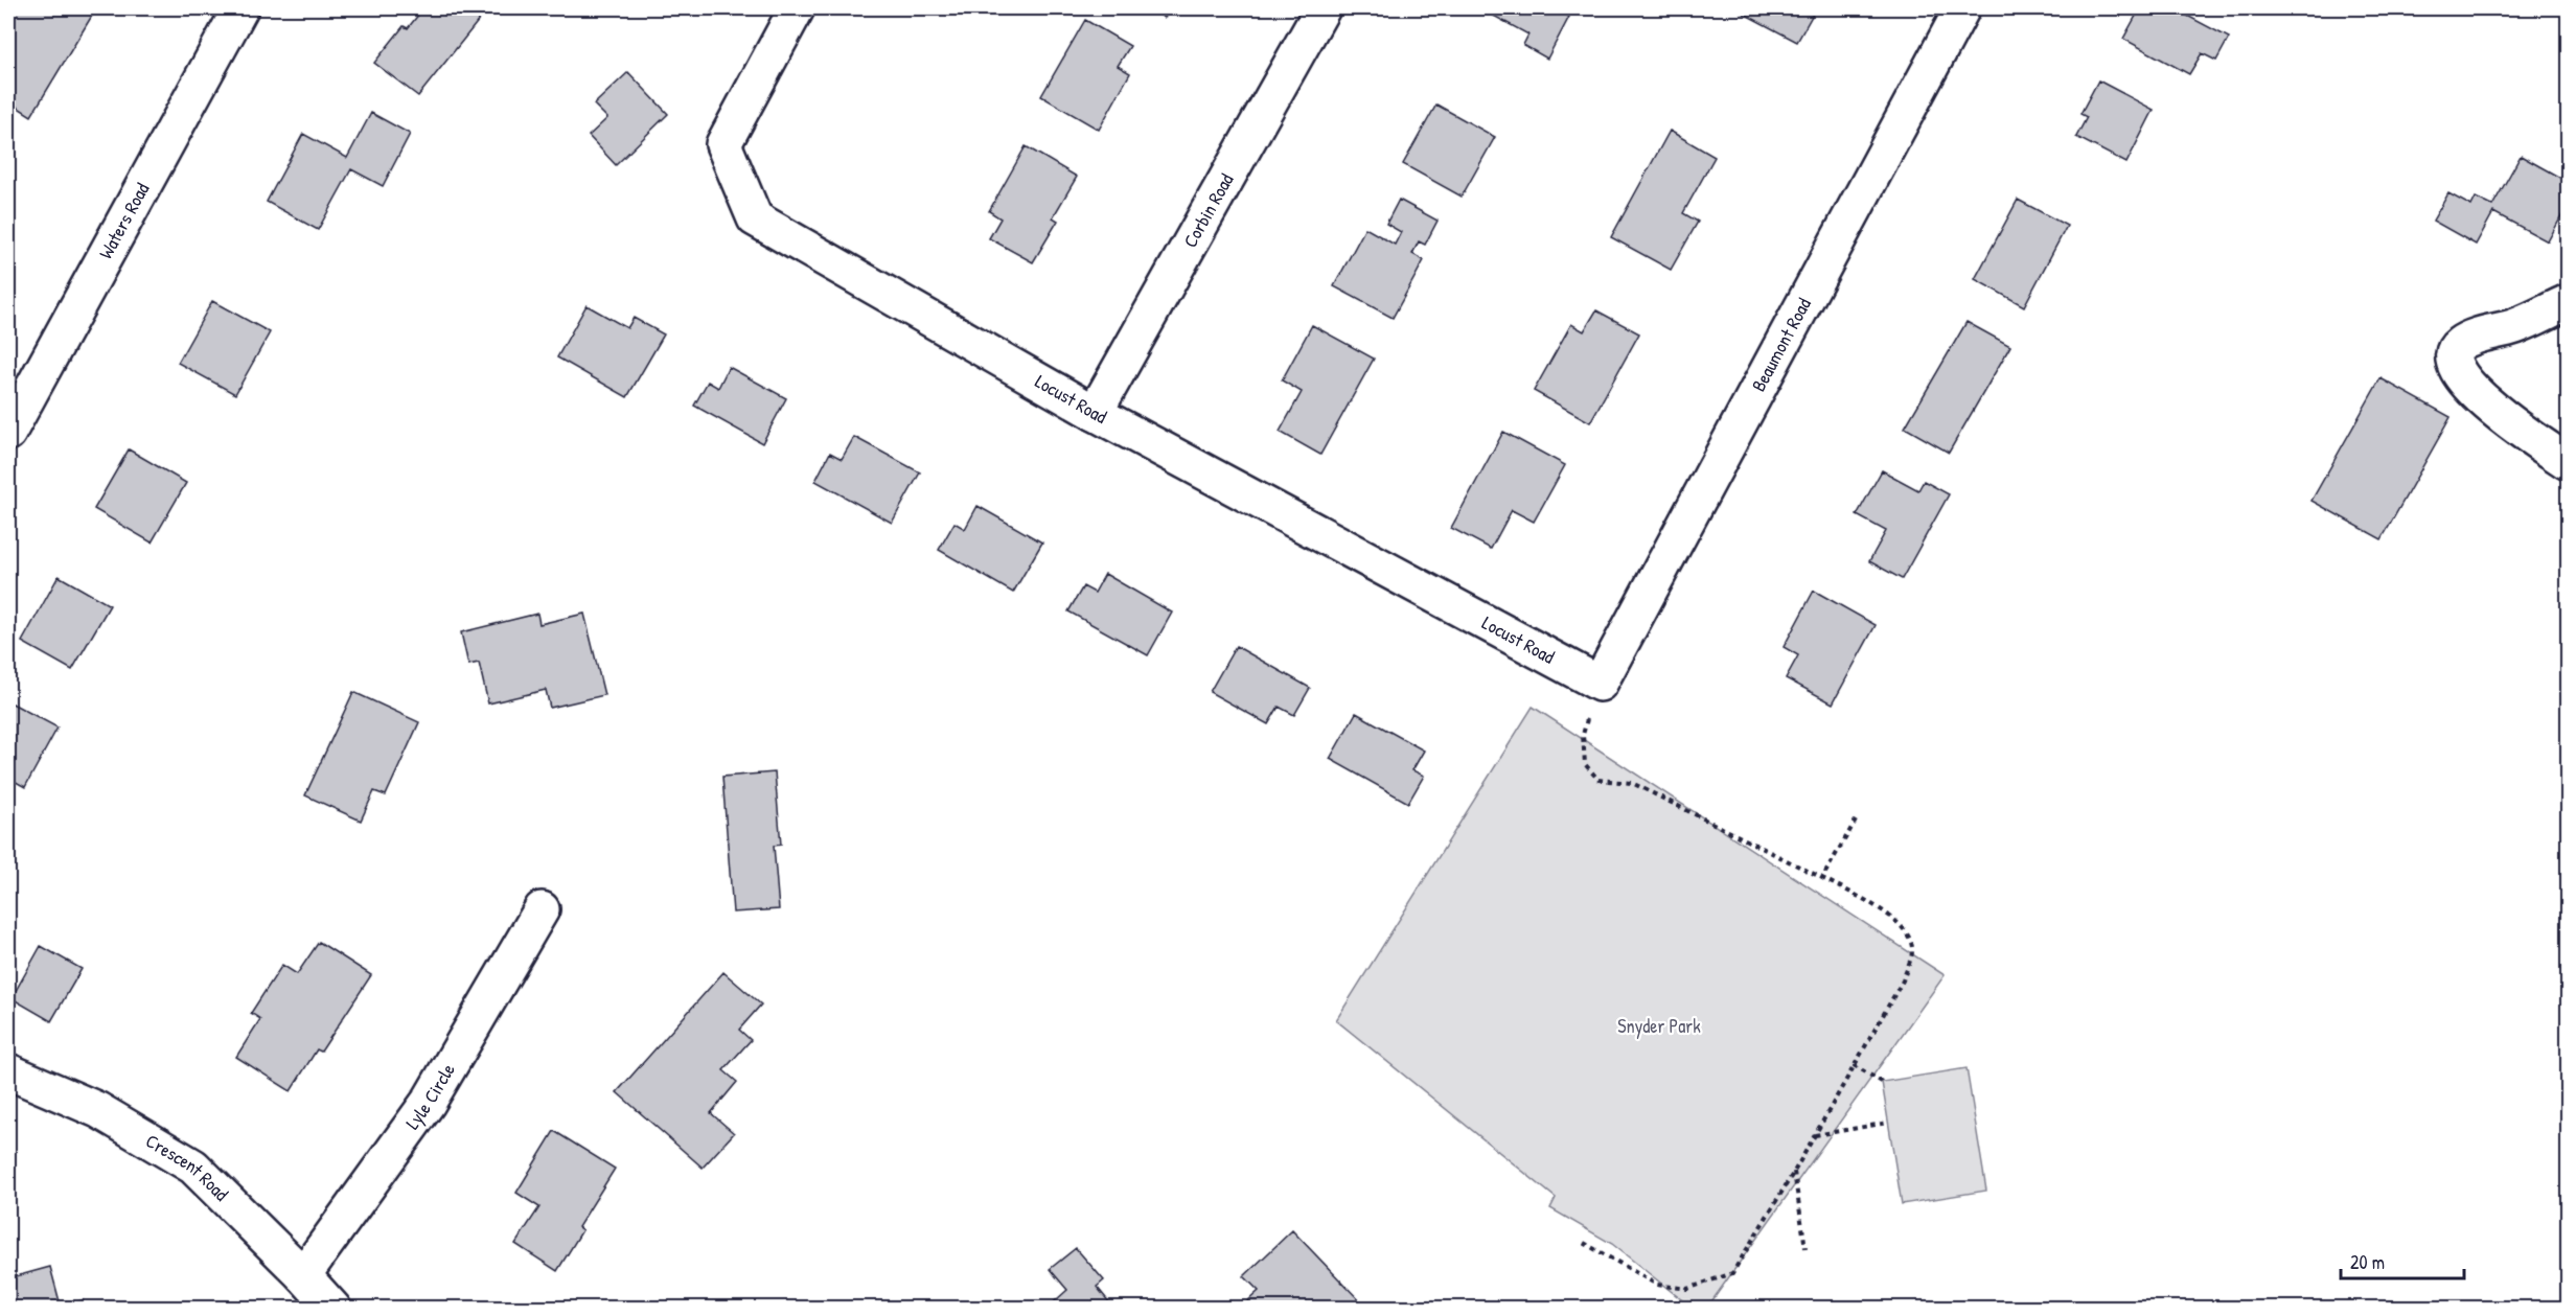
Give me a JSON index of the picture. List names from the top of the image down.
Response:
{
  "streets": {
    "street": [
      "Corbin Road",
      "Waters Road",
      "Beaumont Road",
      "Locust Road",
      "Lyle Circle",
      "Crescent Road"
    ]
  },
  "crossings": [
    ["Corbin Road", "Locust Road"],
    ["Beaumont Road", "Locust Road"],
    ["Lyle Circle", "Crescent Road"]
  ],
  "parks": ["Snyder Park"],
  "scale_bar": "20 m"
}
